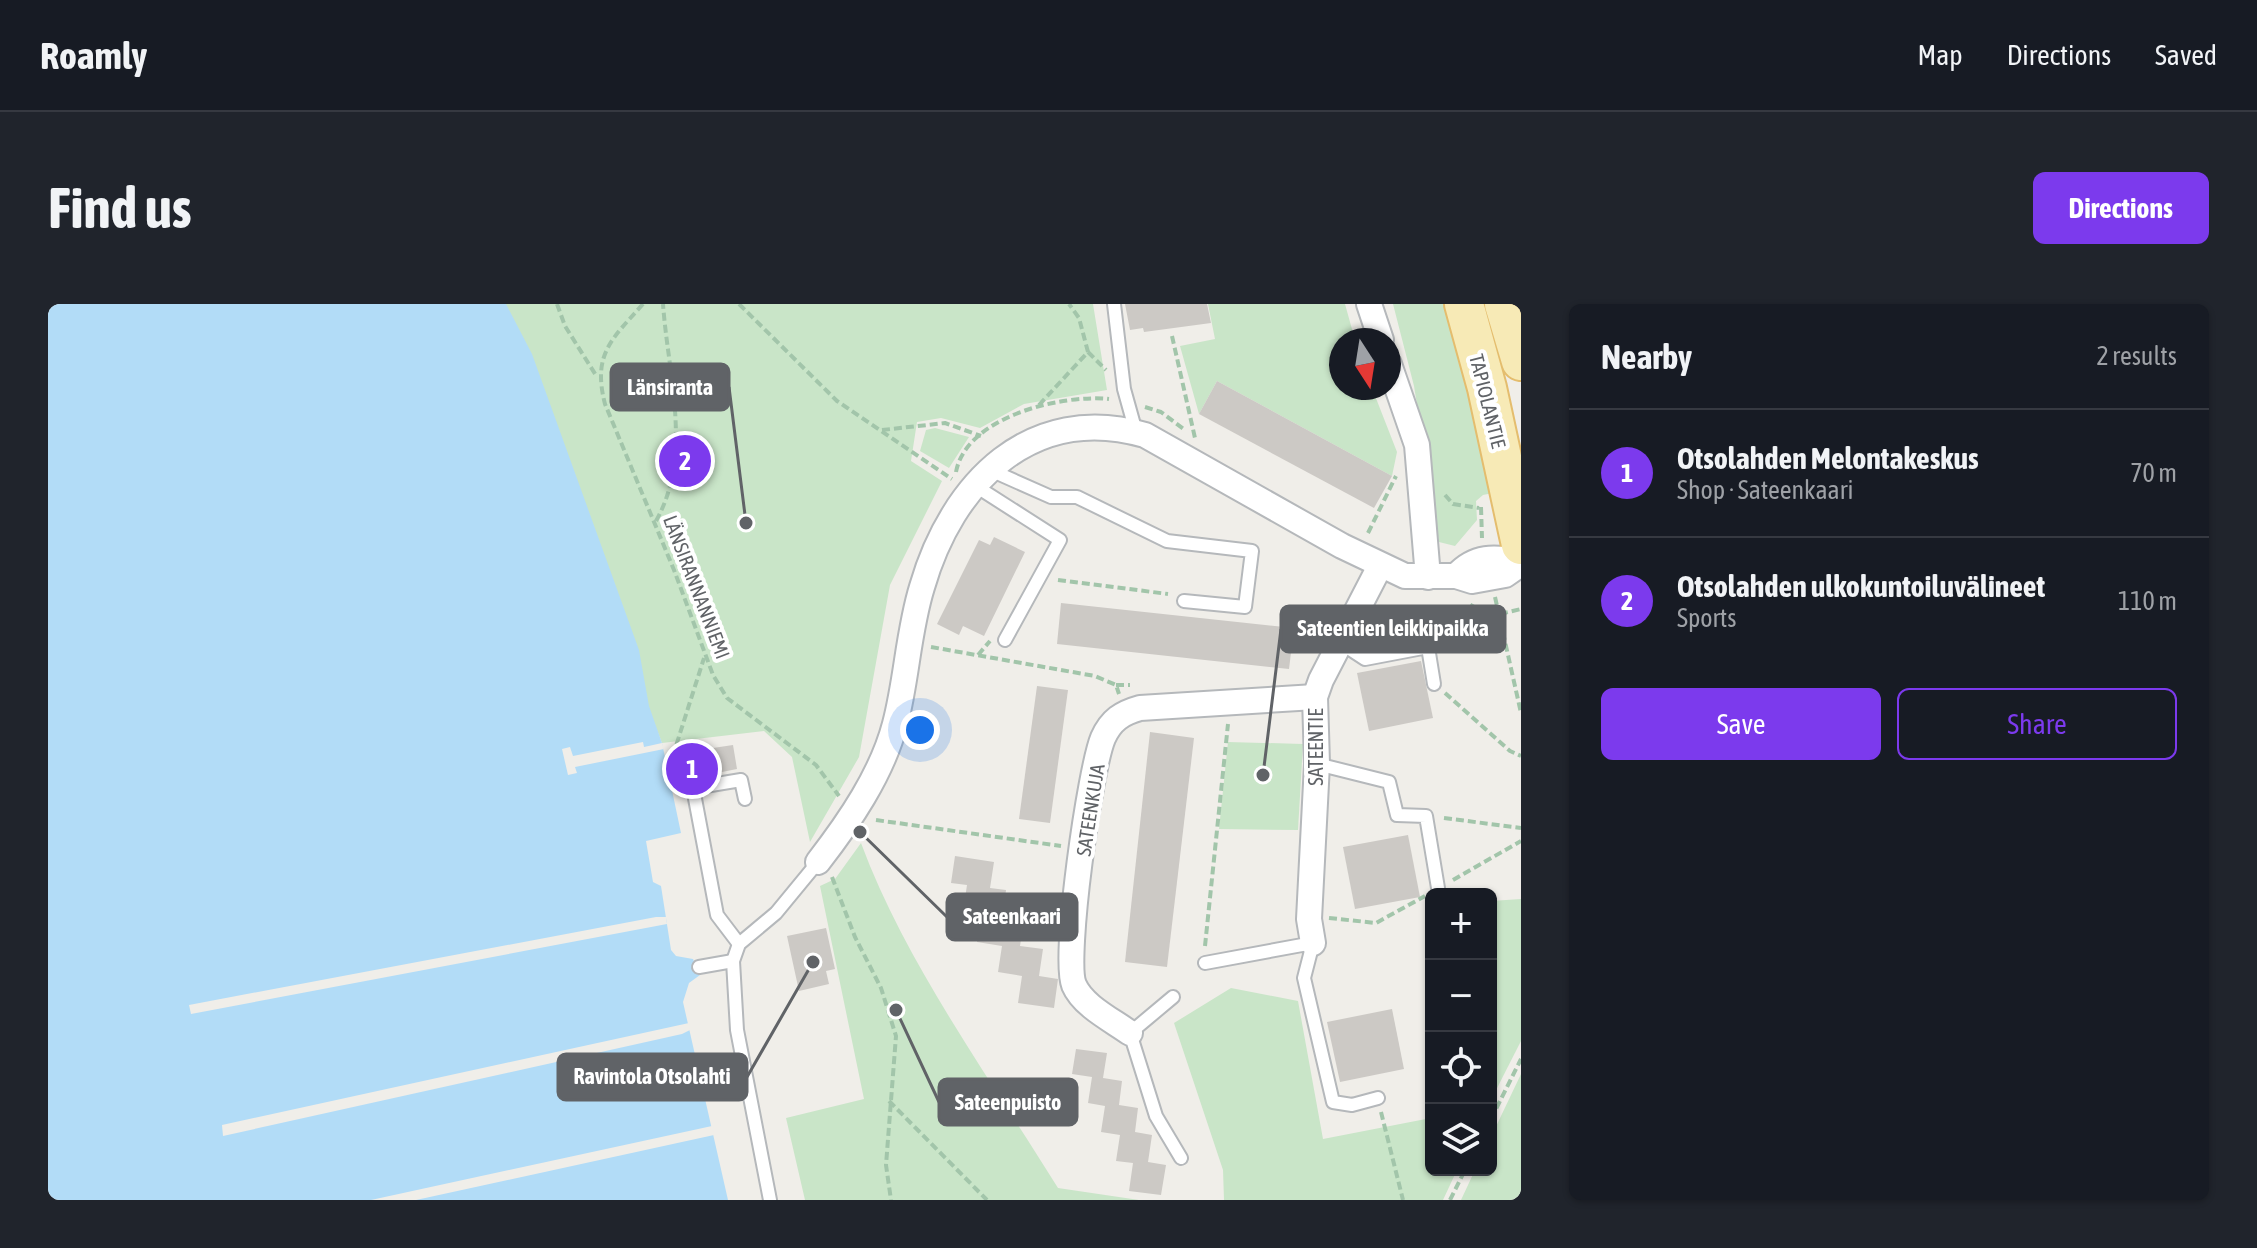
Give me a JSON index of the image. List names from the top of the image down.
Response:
{
  "streets": {
    "main road": ["TAPIOLANTIE"],
    "street": ["SATEENTIE", "SATEENKUJA"],
    "path": ["LÄNSIRANNANNIEMI"]
  },
  "places": [
    "Länsiranta",
    "Sateentien leikkipaikka",
    "Sateenkaari",
    "Ravintola Otsolahti",
    "Sateenpuisto"
  ],
  "north": "bottom",
  "page": {
    "header": "Roamly",
    "nav": ["Map", "Directions", "Saved"],
    "buttons": [
      "Directions",
      ["Save", "Share"]
    ],
    "title": "Find us",
    "heading": ["Nearby", "2 results"],
    "list": [
      {
        "mark": "1",
        "name": "Otsolahden Melontakeskus",
        "note": "Shop · Sateenkaari",
        "value": "70 m"
      },
      {
        "mark": "2",
        "name": "Otsolahden ulkokuntoiluvälineet",
        "note": "Sports",
        "value": "110 m"
      }
    ],
    "pins": ["2", "1"],
    "map_buttons": ["+", "−"]
  }
}
